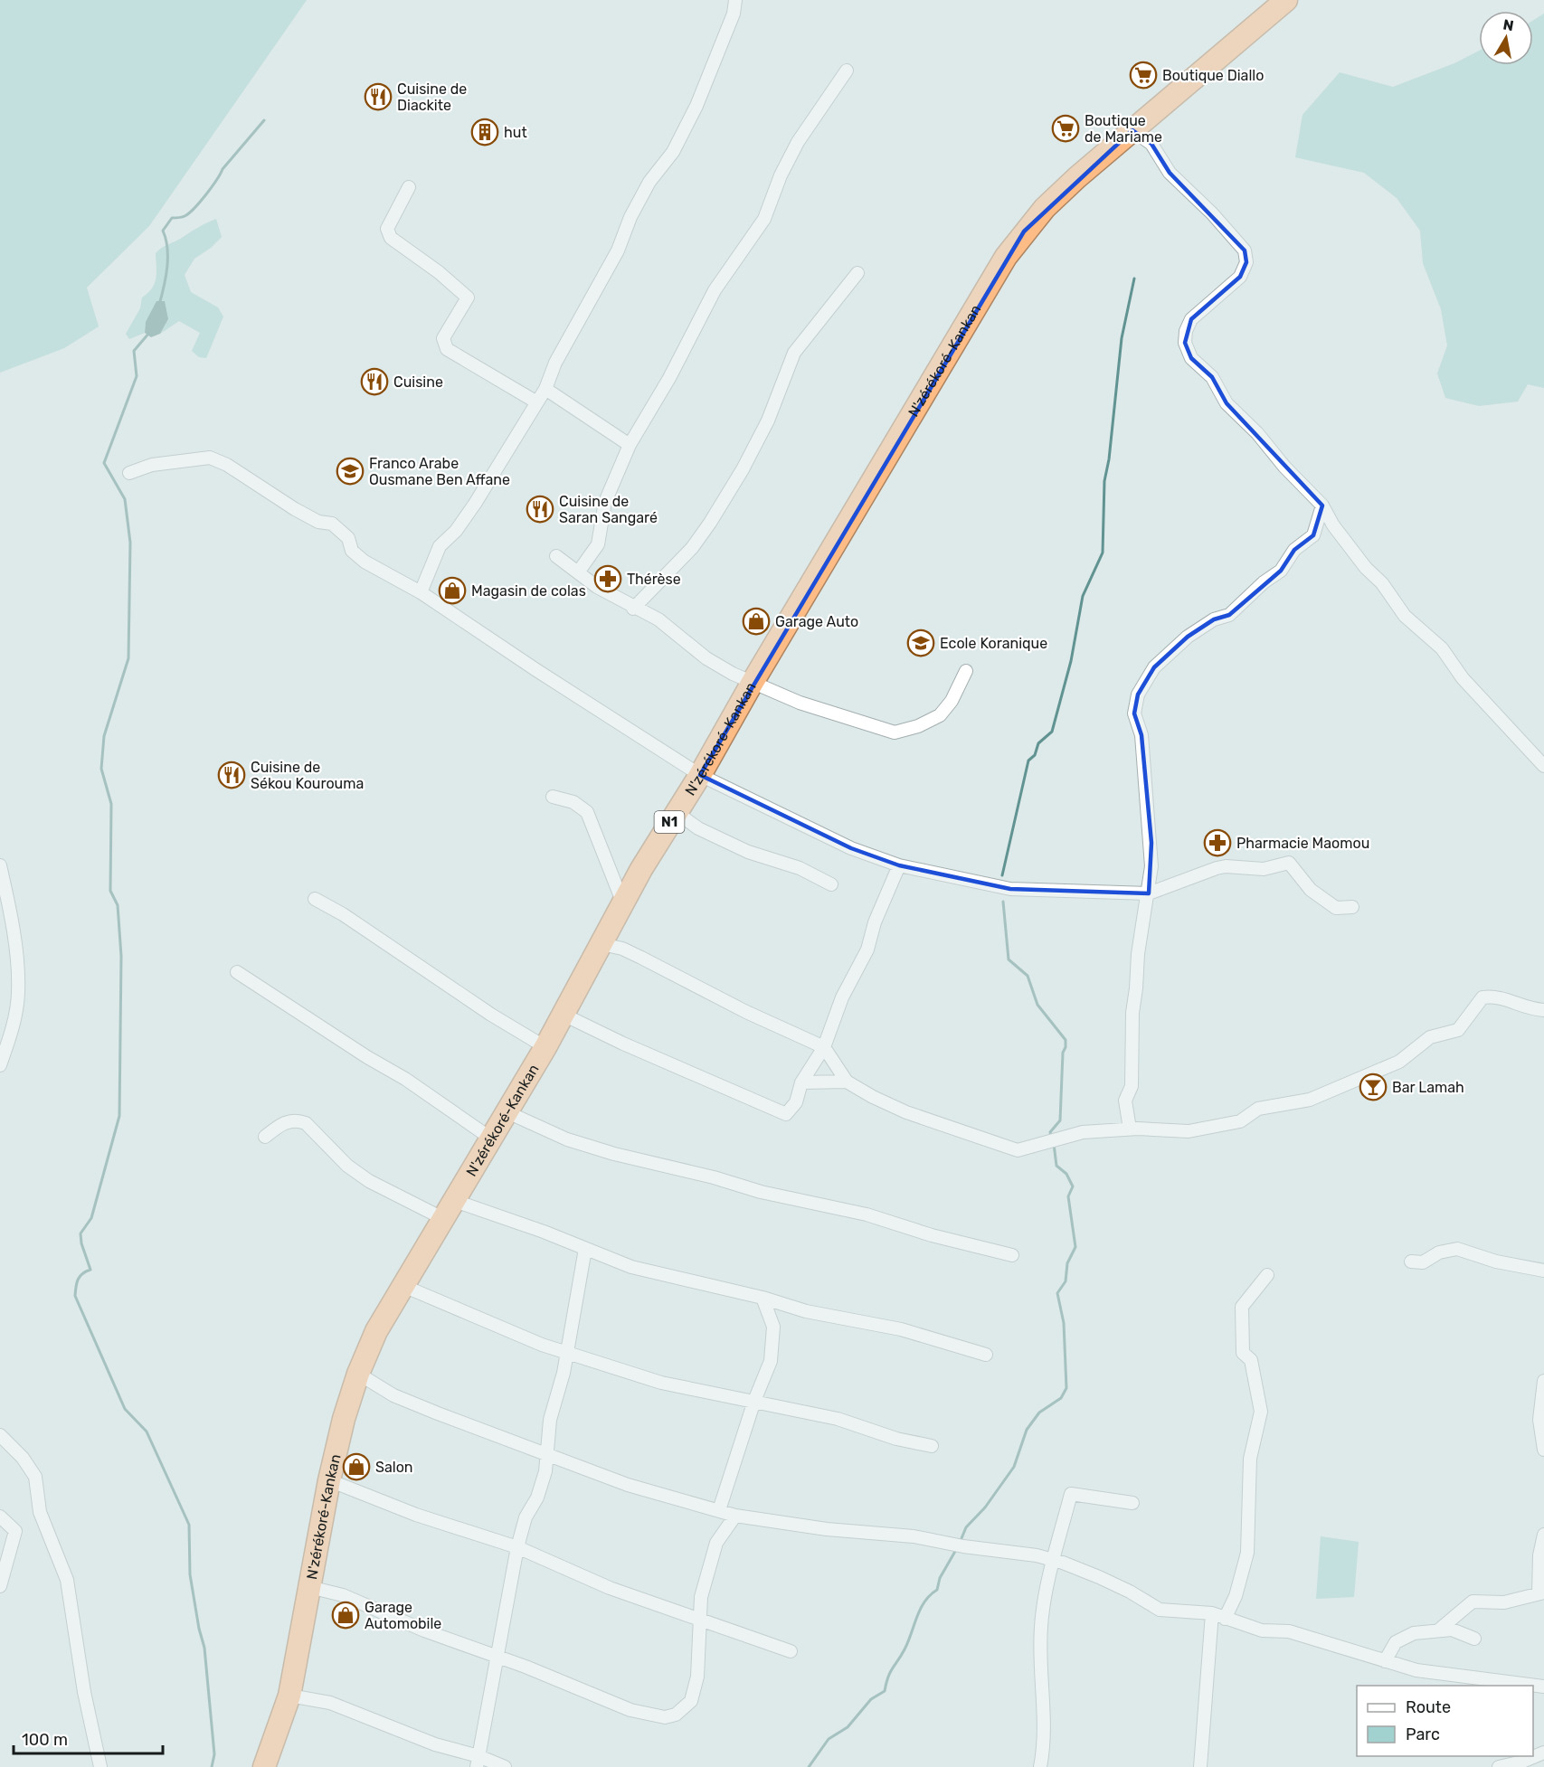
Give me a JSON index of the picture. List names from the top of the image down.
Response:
{
  "streets": {
    "highway": ["N'zérékoré-Kankan", "N1"]
  },
  "places": {
    "supermarket": ["Boutique Diallo", "Boutique de Mariame"],
    "restaurant": [
      "Cuisine de Diackite",
      "Cuisine",
      "Cuisine de Saran Sangaré",
      "Cuisine de Sékou Kourouma"
    ],
    "building": ["hut"],
    "school or university": ["Franco Arabe Ousmane Ben Affane", "Ecole Koranique"],
    "pharmacy": ["Thérèse", "Pharmacie Maomou"],
    "shop": [
      "Magasin de colas",
      "Garage Auto",
      "Salon",
      "Garage Automobile"
    ],
    "bar": ["Bar Lamah"]
  },
  "legend": ["Route", "Parc"],
  "scale_bar": "100 m",
  "north": "top"
}
